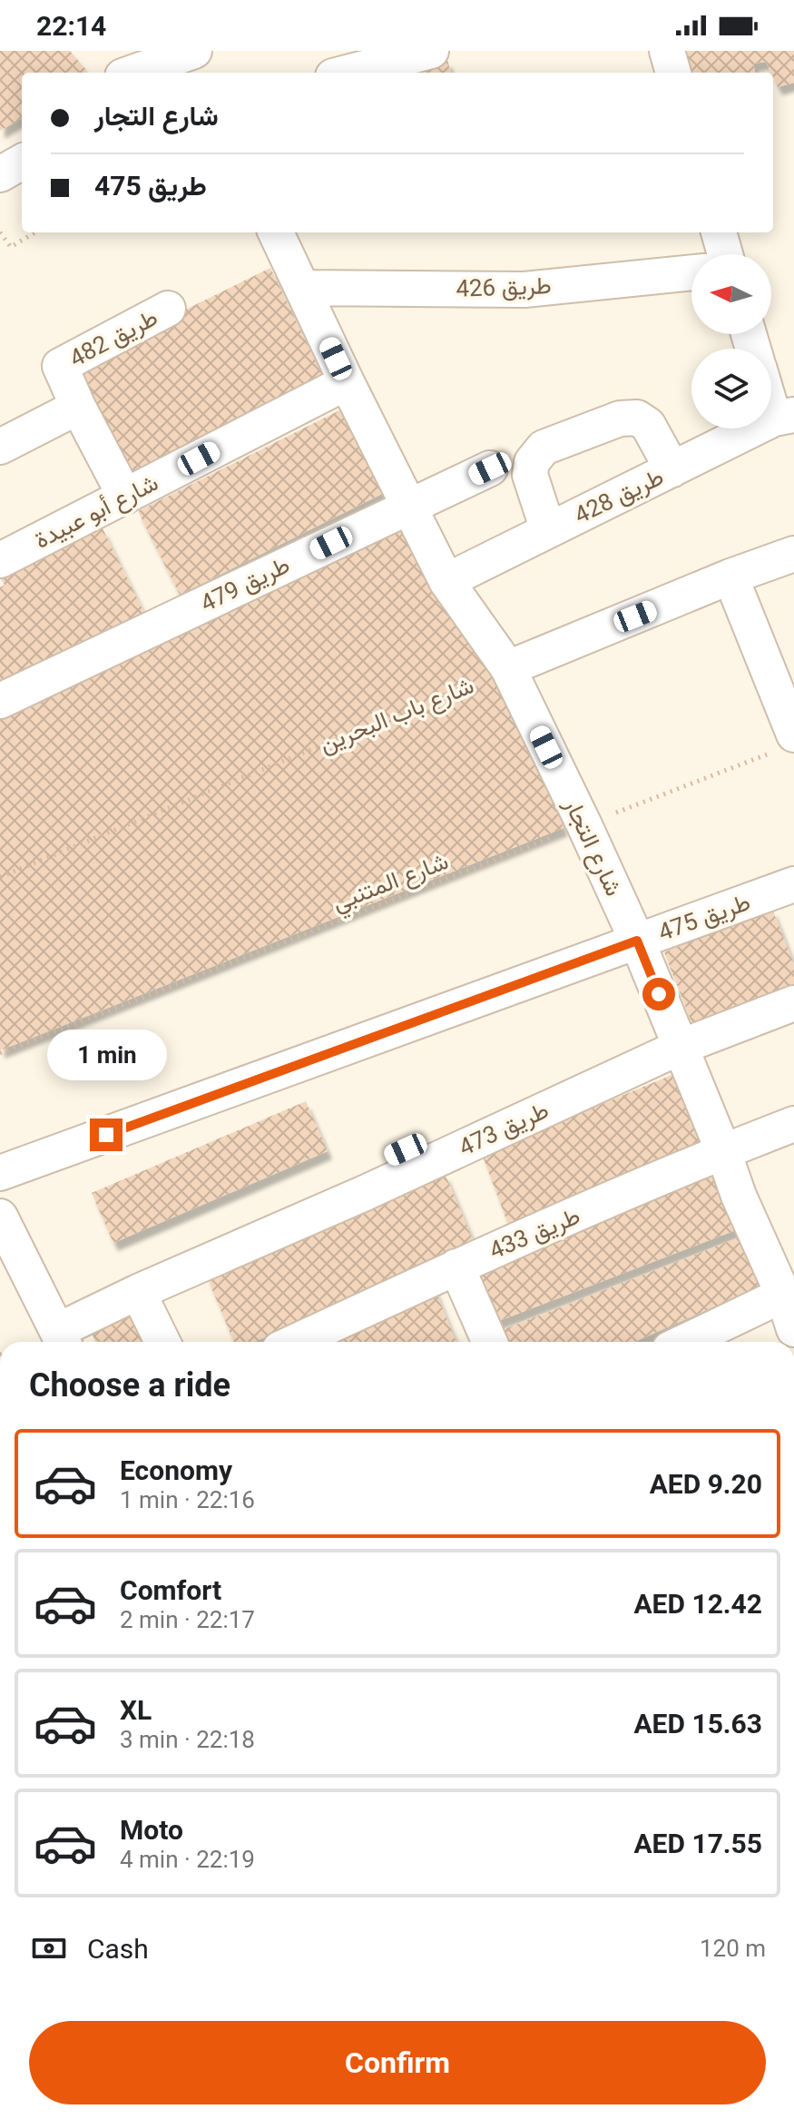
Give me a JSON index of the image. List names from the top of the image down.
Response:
{
  "streets": {
    "street": [
      "طريق 426",
      "طريق 482",
      "طريق 428",
      "شارع أبو عبيدة",
      "طريق 479",
      "شارع التجار",
      "طريق 475",
      "طريق 473",
      "طريق 433"
    ],
    "path": ["شارع باب البحرين", "شارع المتنبي"]
  },
  "crossings": [
    ["طريق 426", "شارع التجار"],
    ["طريق 482", "شارع أبو عبيدة"],
    ["طريق 428", "شارع التجار"],
    ["شارع أبو عبيدة", "شارع التجار"],
    ["طريق 479", "شارع التجار"],
    ["شارع باب البحرين", "شارع التجار"],
    ["شارع التجار", "شارع المتنبي"],
    ["شارع التجار", "طريق 475"],
    ["شارع التجار", "طريق 473"],
    ["شارع التجار", "طريق 433"]
  ],
  "north": "left",
  "page": {
    "status": "22:14",
    "banner": ["شارع التجار", "طريق 475"],
    "bubble": "1 min",
    "heading": "Choose a ride",
    "list": [
      {
        "name": "Economy",
        "note": "1 min · 22:16",
        "value": "AED 9.20"
      },
      {
        "name": "Comfort",
        "note": "2 min · 22:17",
        "value": "AED 12.42"
      },
      {
        "name": "XL",
        "note": "3 min · 22:18",
        "value": "AED 15.63"
      },
      {
        "name": "Moto",
        "note": "4 min · 22:19",
        "value": "AED 17.55"
      }
    ],
    "pay": ["Cash", "120 m"],
    "buttons": "Confirm"
  }
}
